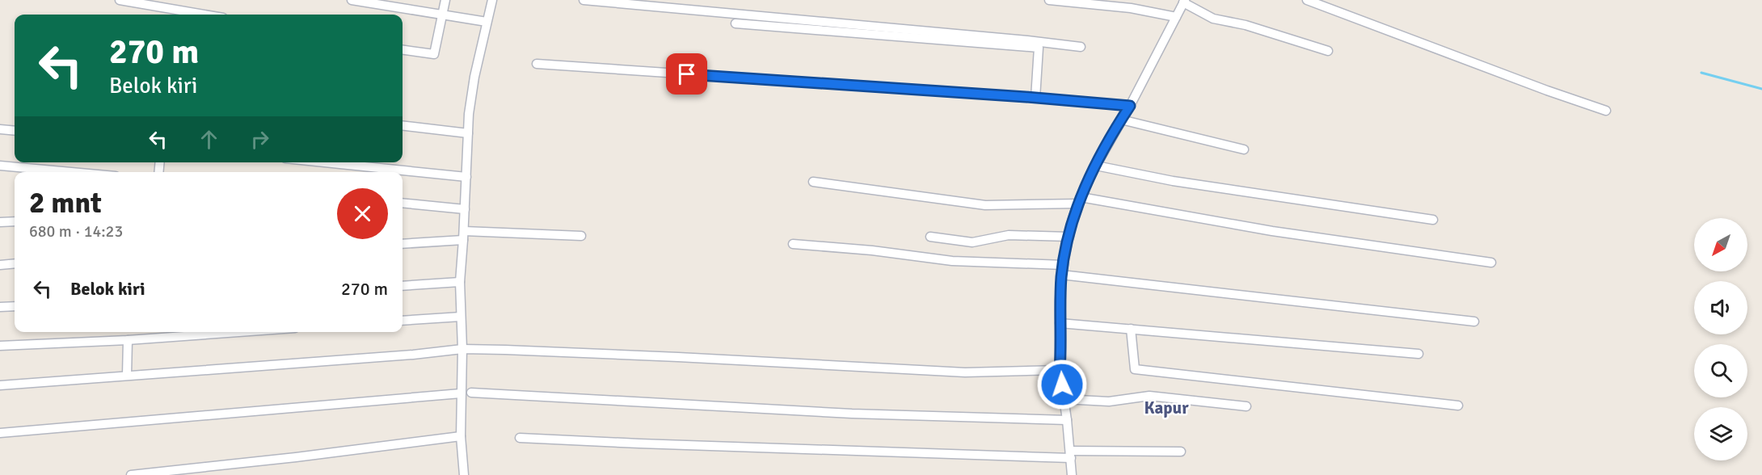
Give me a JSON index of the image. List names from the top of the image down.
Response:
{
  "districts": ["Kapur"],
  "north": "bottom left",
  "page": {
    "turn": ["270 m", "Belok kiri"],
    "heading": ["2 mnt", "680 m · 14:23"],
    "list": [
      {
        "name": "Belok kiri",
        "value": "270 m"
      }
    ]
  }
}
